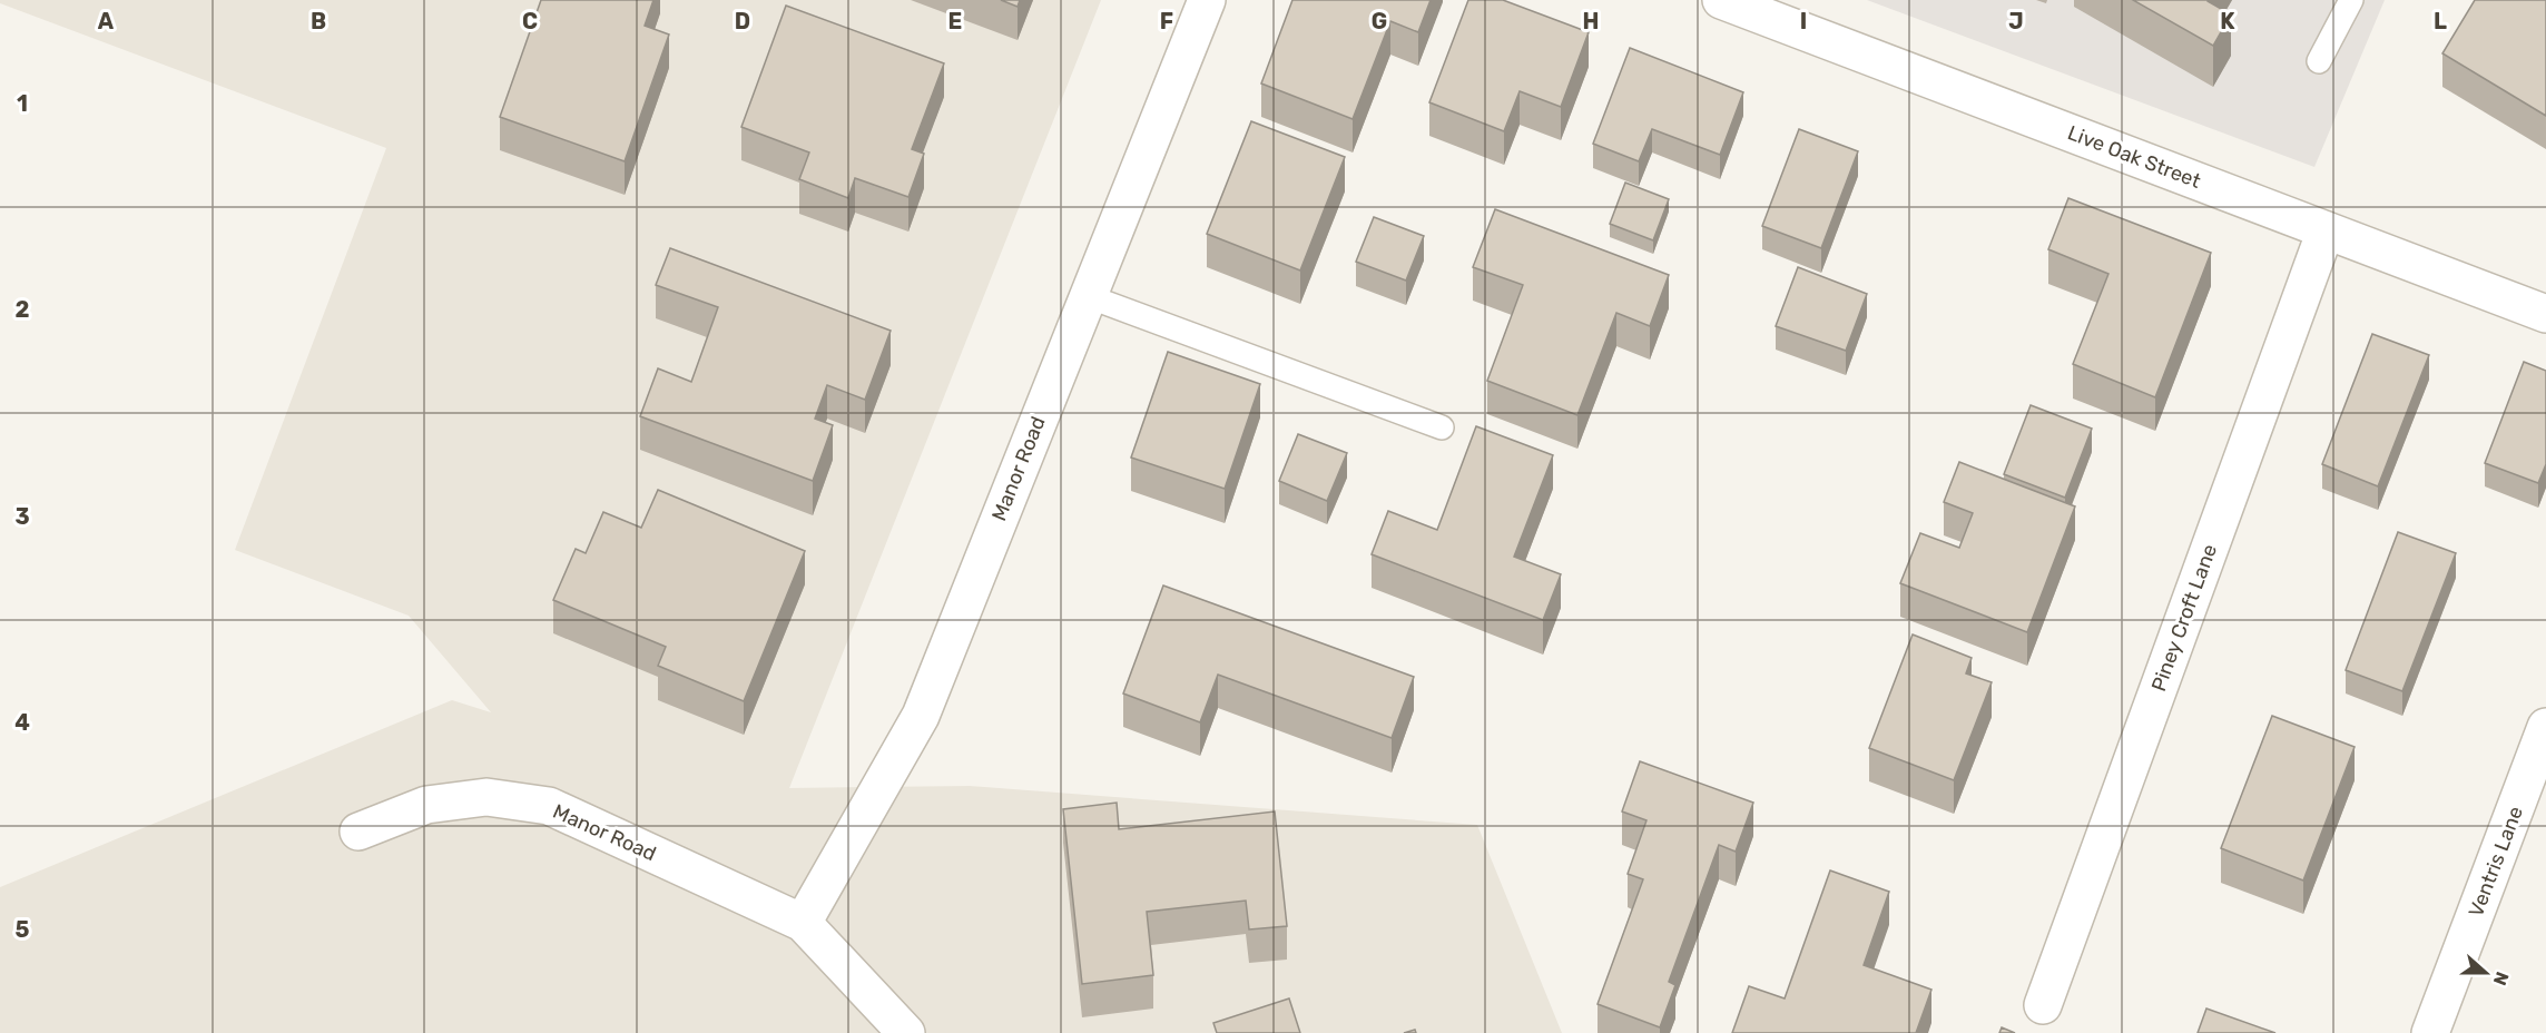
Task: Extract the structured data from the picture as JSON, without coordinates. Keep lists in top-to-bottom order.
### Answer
{
  "streets": {
    "street": [
      "Live Oak Street",
      "Manor Road",
      "Piney Croft Lane",
      "Ventris Lane"
    ]
  },
  "crossings": [
    ["Live Oak Street", "Piney Croft Lane"]
  ],
  "north": "right",
  "grid": {
    "columns": [
      "A",
      "B",
      "C",
      "D",
      "E",
      "F",
      "G",
      "H",
      "I",
      "J",
      "K",
      "L"
    ],
    "rows": [
      "1",
      "2",
      "3",
      "4",
      "5"
    ]
  }
}
